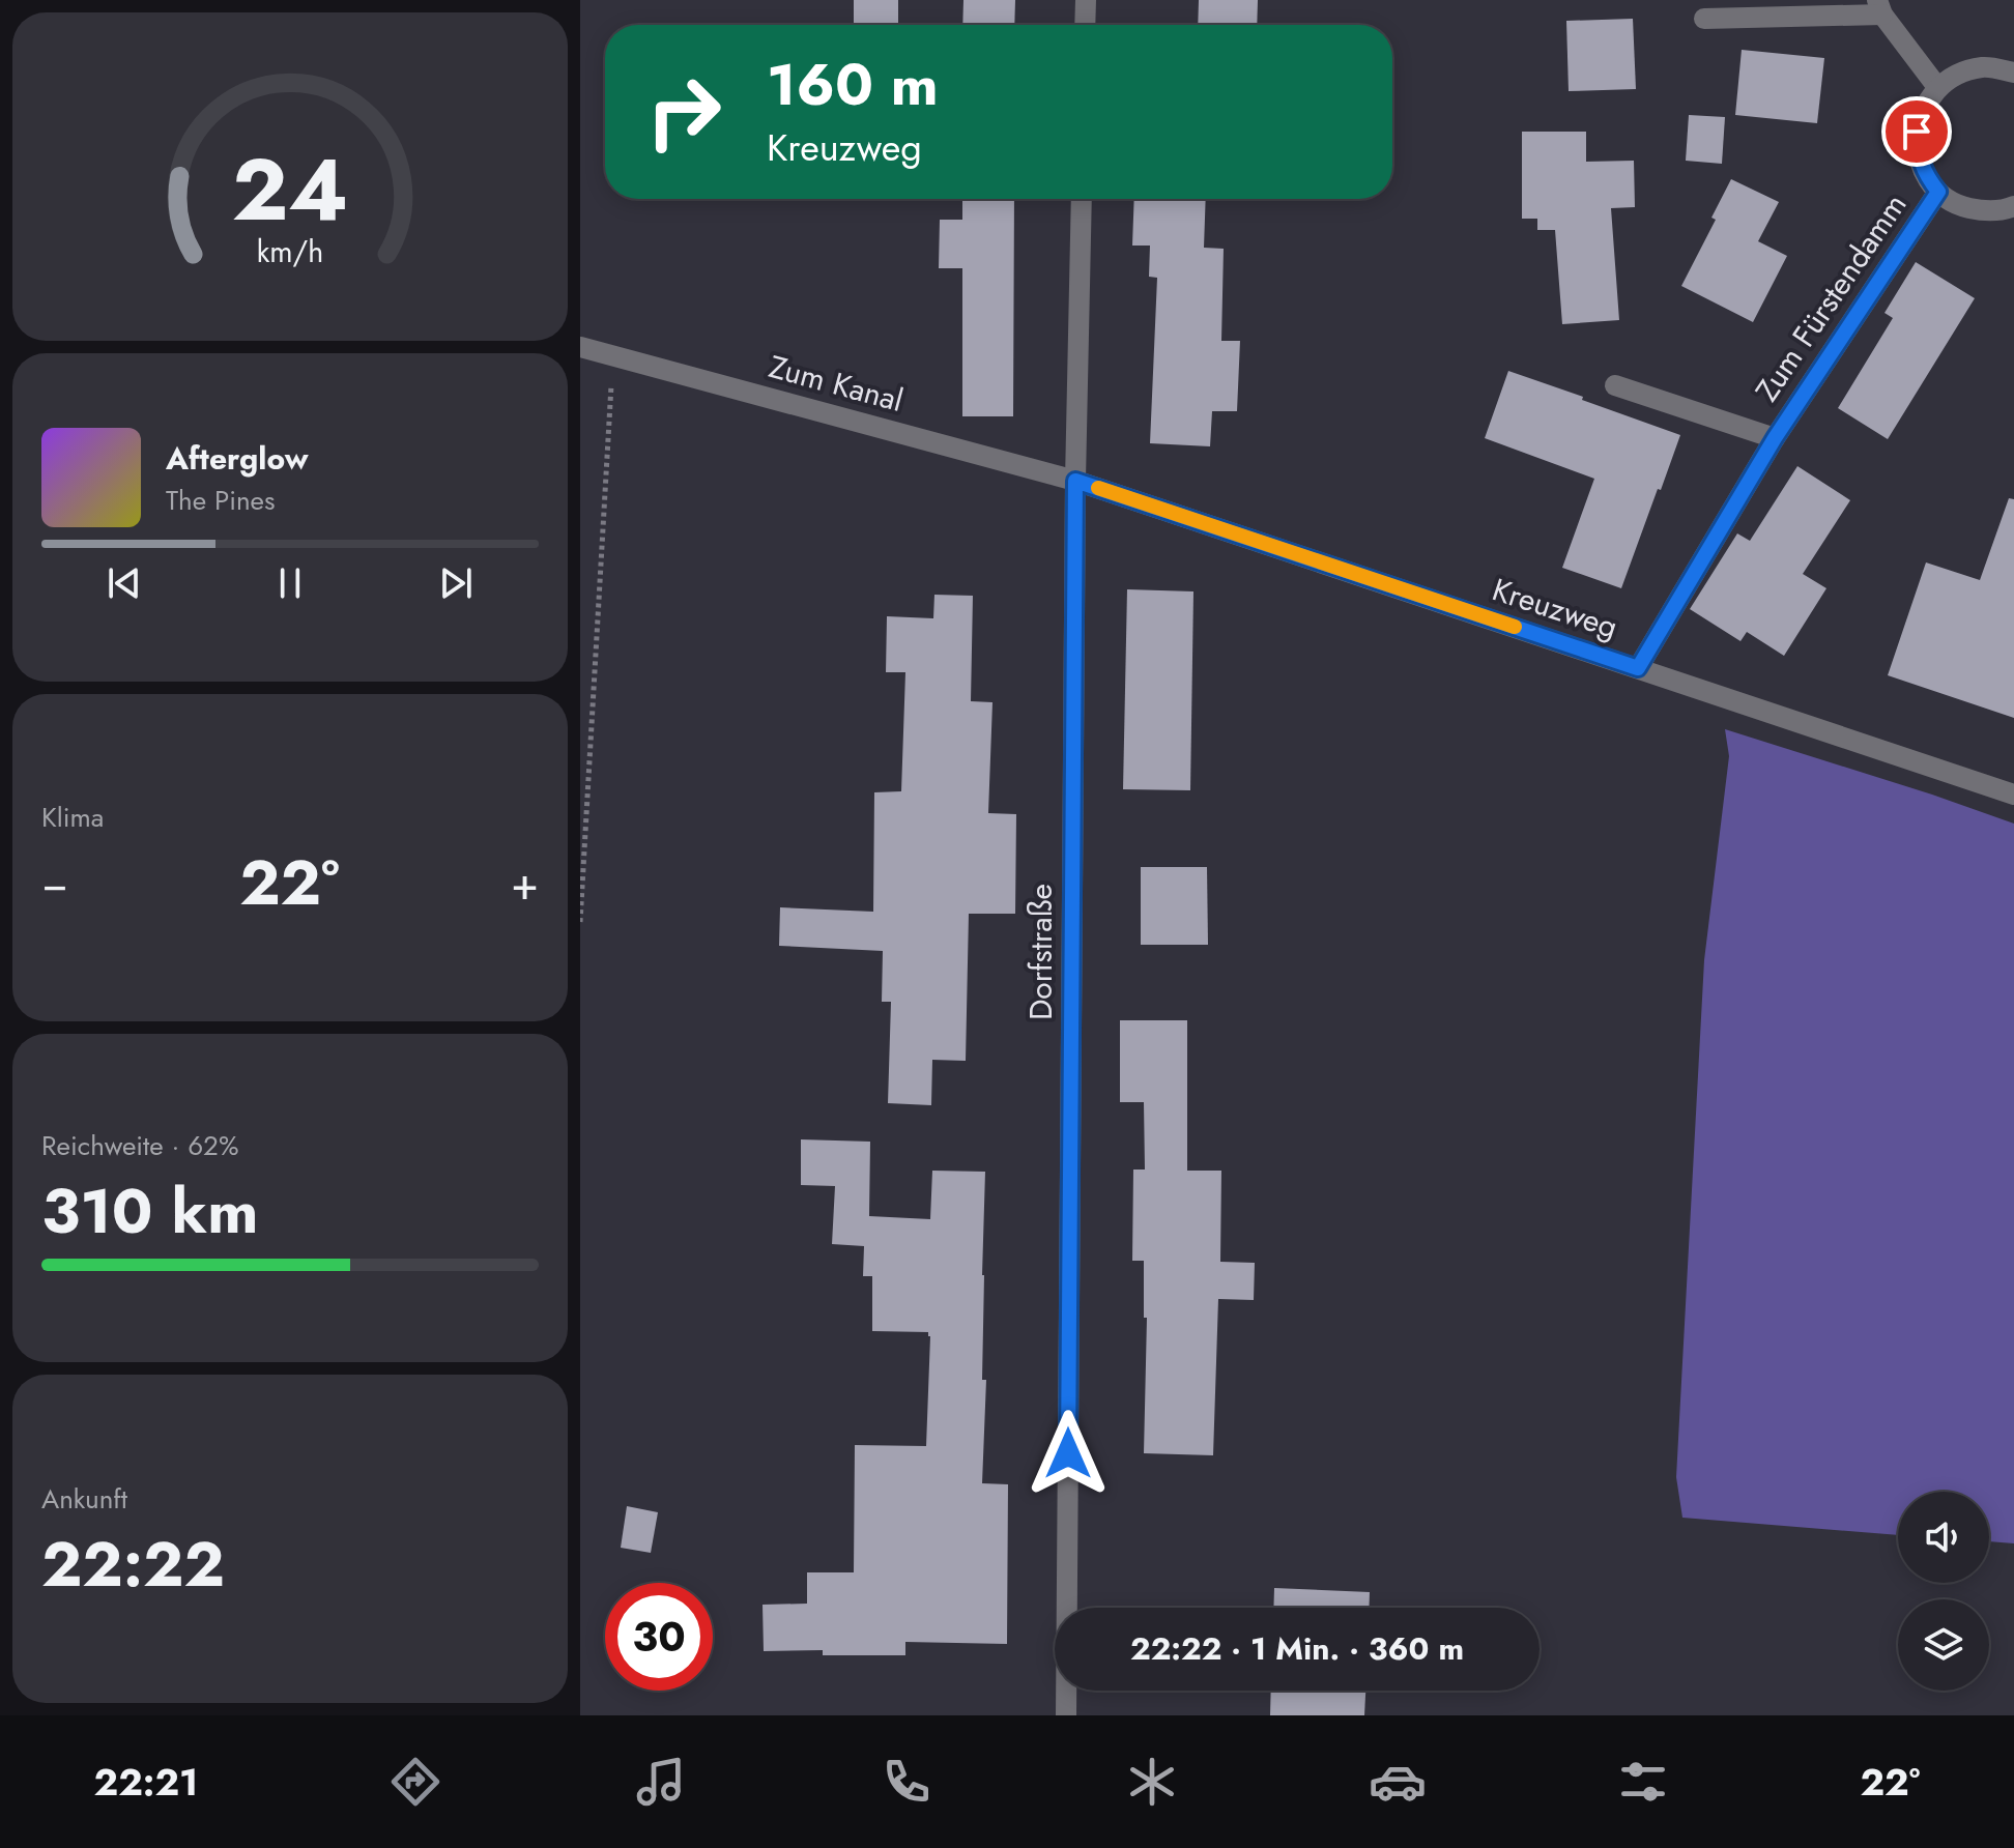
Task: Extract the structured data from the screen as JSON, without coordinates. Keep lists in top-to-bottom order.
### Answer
{
  "streets": {
    "street": [
      "Zum Fürstendamm",
      "Zum Kanal",
      "Kreuzweg",
      "Dorfstraße"
    ]
  },
  "crossings": [
    ["Zum Fürstendamm", "Kreuzweg"],
    ["Zum Kanal", "Kreuzweg"],
    ["Zum Kanal", "Dorfstraße"],
    ["Kreuzweg", "Dorfstraße"]
  ],
  "page": {
    "turn": ["160 m", "Kreuzweg"],
    "song": ["Afterglow", "The Pines"],
    "tile": [
      "Klima",
      ["Reichweite · 62%", "310 km"],
      ["Ankunft", "22:22"]
    ],
    "heat": ["−", "22°", "+"],
    "limit": "30",
    "trip": "22:22 · 1 Min. · 360 m",
    "tabs": ["22:21", "22°"],
    "gauge": ["24", "km/h"]
  }
}
